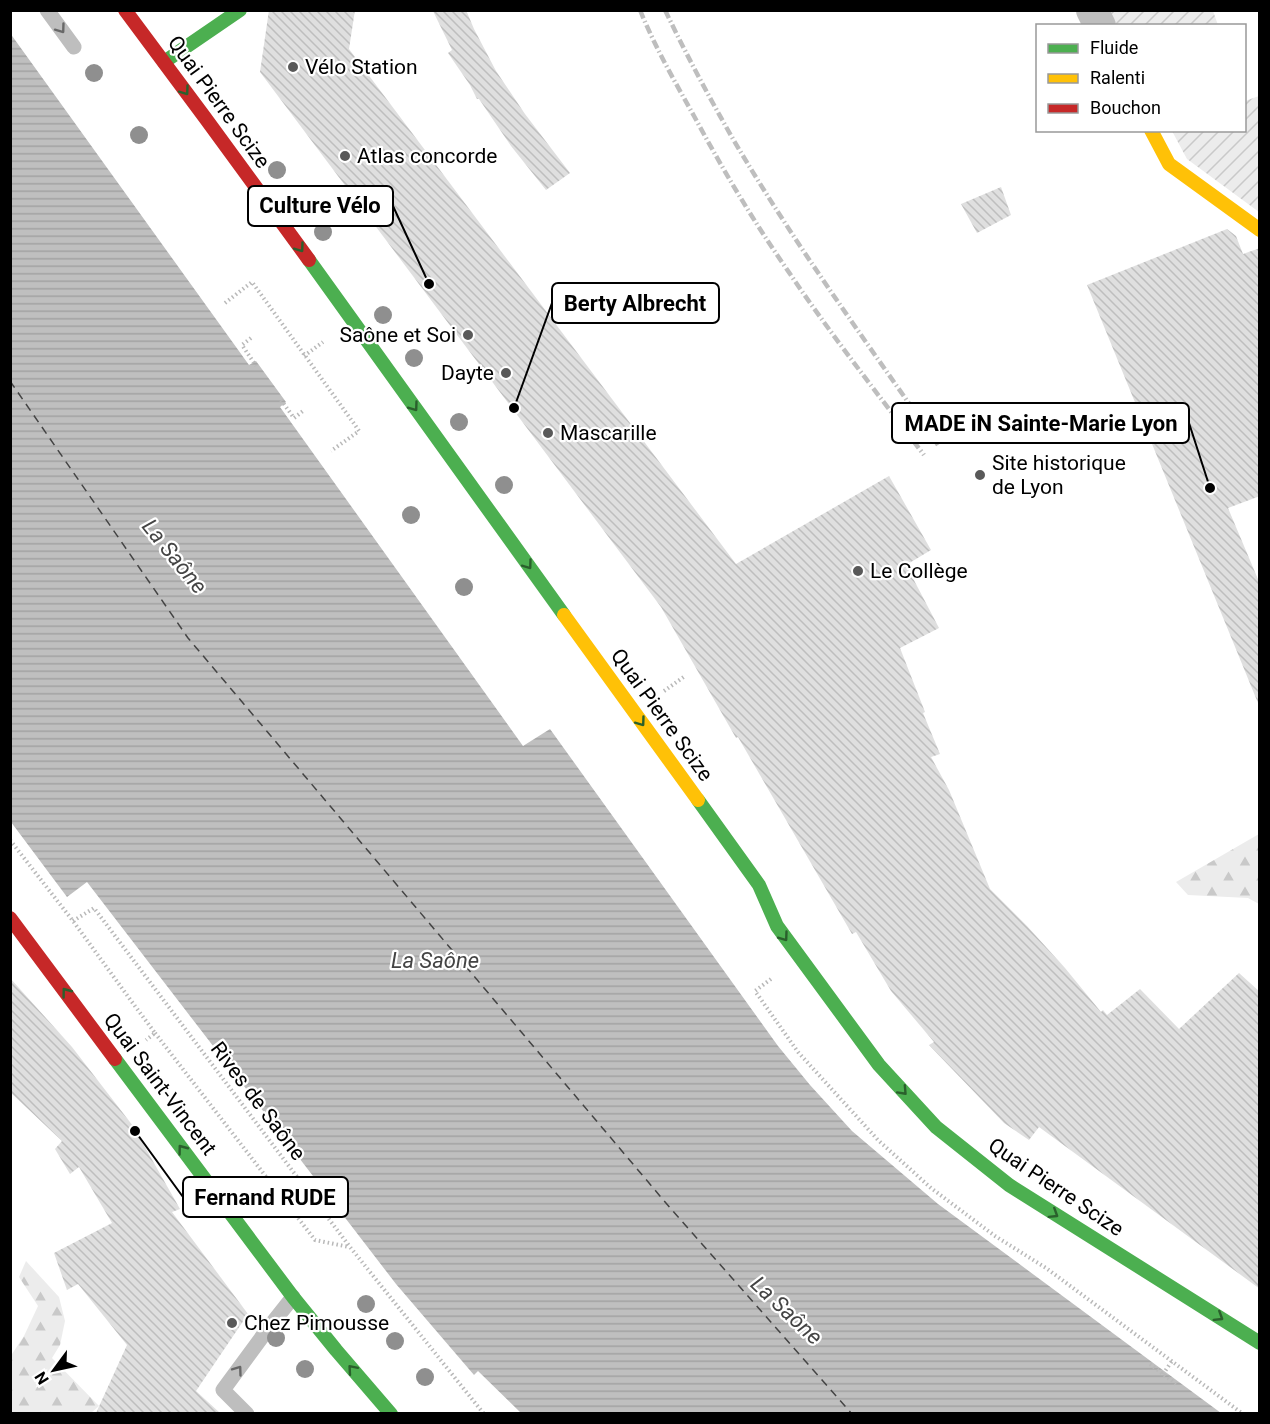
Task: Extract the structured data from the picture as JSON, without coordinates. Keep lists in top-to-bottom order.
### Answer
{
  "streets": {
    "main road": ["Quai Pierre Scize", "Quai Saint-Vincent"],
    "path": ["Rives de Saône"]
  },
  "one_way": ["Quai Pierre Scize", "Quai Saint-Vincent"],
  "water": ["La Saône"],
  "places": [
    "Vélo Station",
    "Atlas concorde",
    "Culture Vélo",
    "Saône et Soi",
    "Dayte",
    "Berty Albrecht",
    "Mascarille",
    "Site historique de Lyon",
    "MADE iN Sainte-Marie Lyon",
    "Le Collège",
    "Fernand RUDE",
    "Chez Pimousse"
  ],
  "legend": ["Fluide", "Ralenti", "Bouchon"],
  "north": "bottom left"
}
